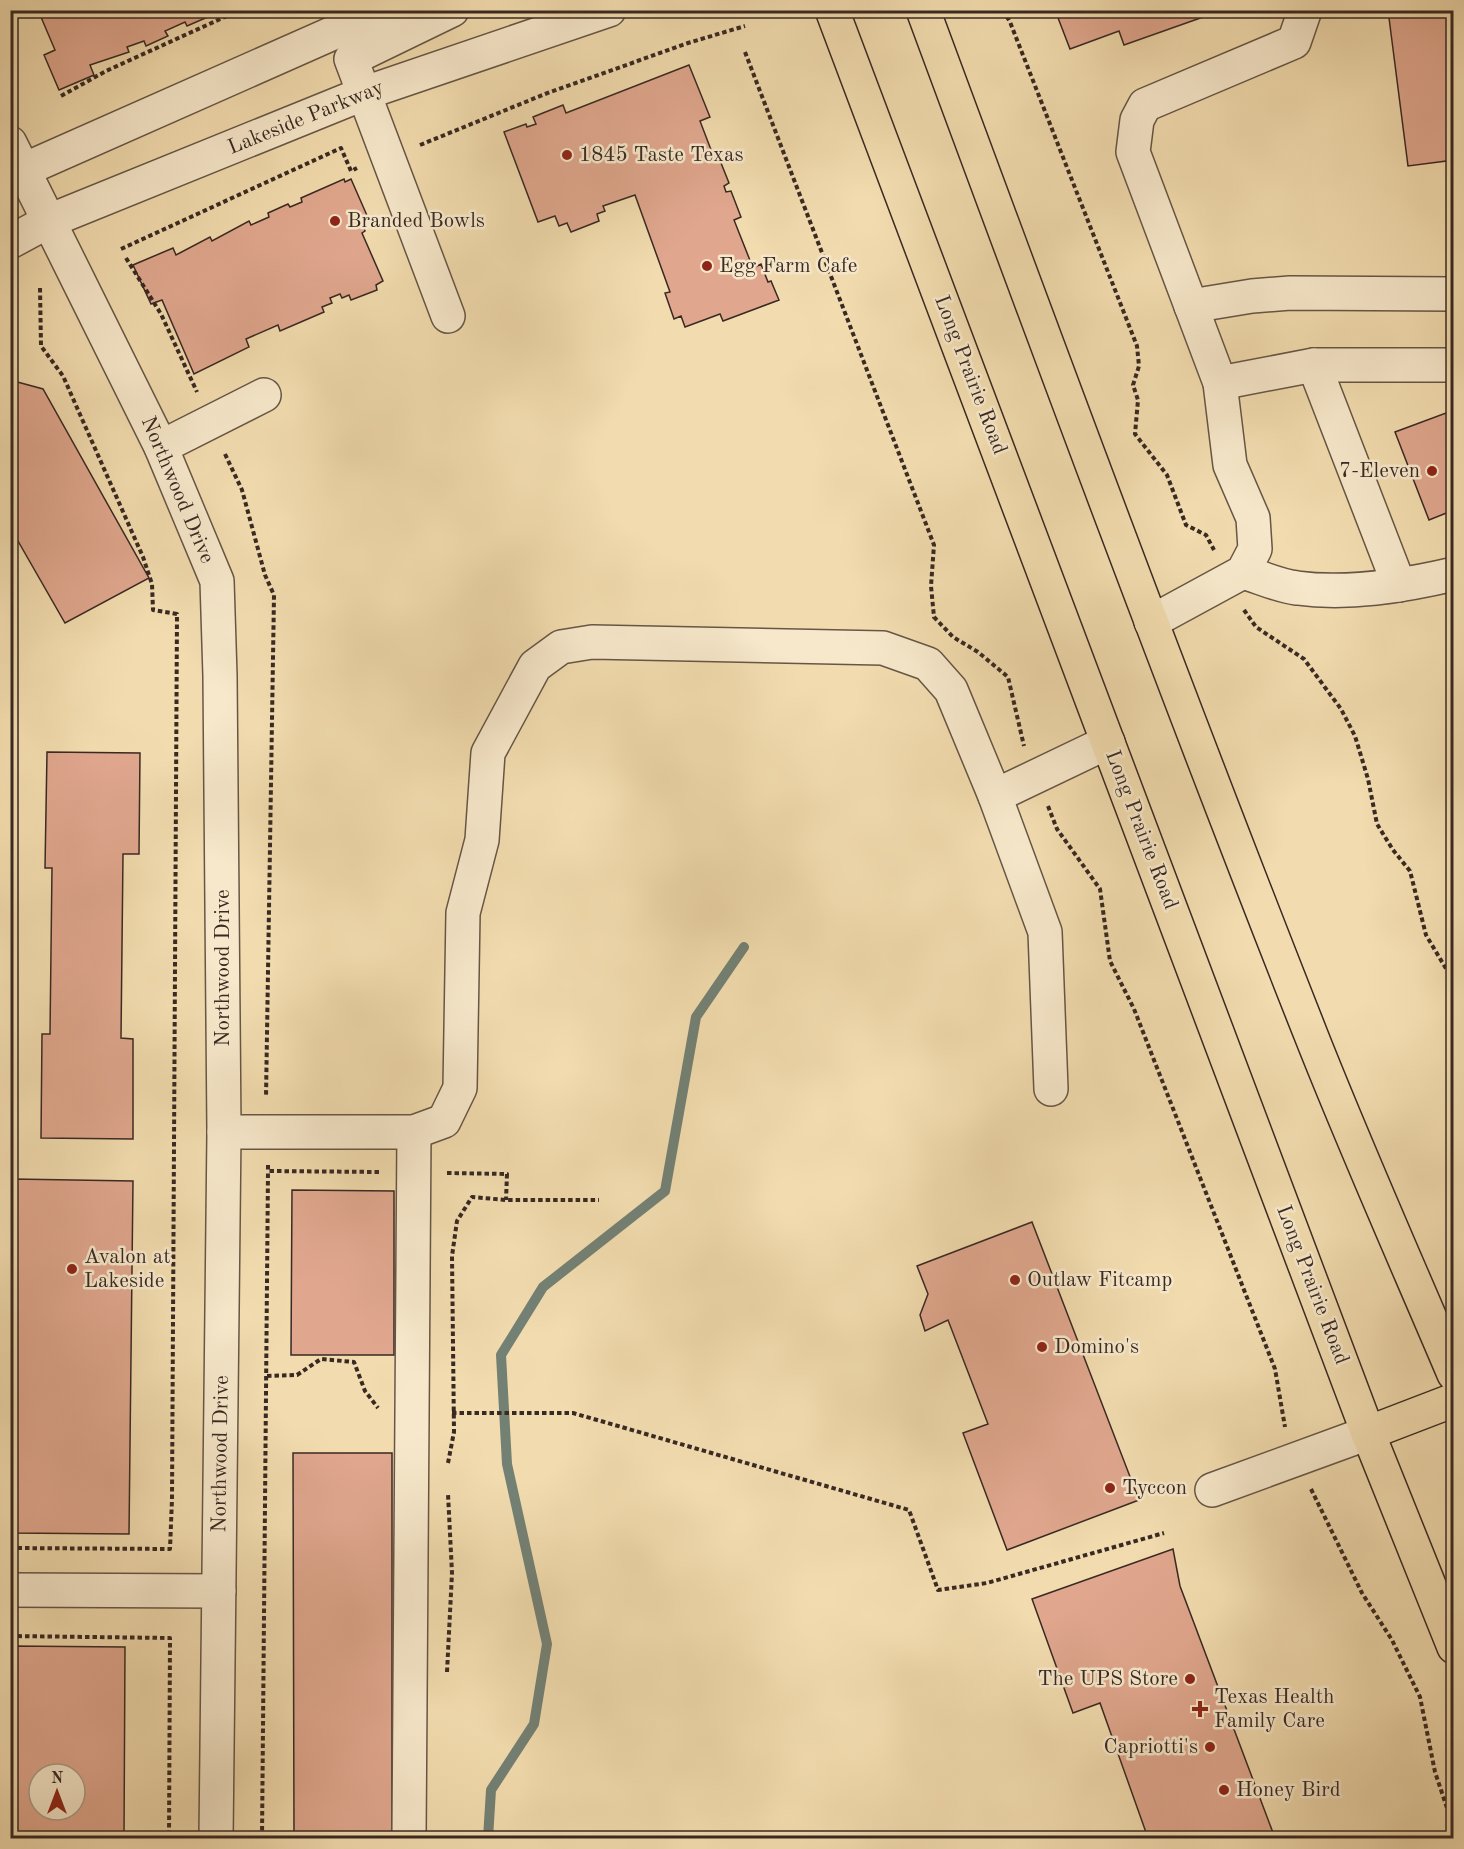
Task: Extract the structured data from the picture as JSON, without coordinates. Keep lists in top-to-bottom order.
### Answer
{
  "streets": {
    "main road": ["Long Prairie Road"],
    "street": ["Lakeside Parkway", "Northwood Drive"]
  },
  "crossings": [
    ["Lakeside Parkway", "Northwood Drive"]
  ],
  "places": {
    "other": [
      "1845 Taste Texas",
      "Branded Bowls",
      "Egg Farm Cafe",
      "7-Eleven",
      "Avalon at Lakeside",
      "Outlaw Fitcamp",
      "Domino's",
      "Tyccon",
      "The UPS Store",
      "Capriotti's",
      "Honey Bird"
    ],
    "health": ["Texas Health Family Care"]
  },
  "north": "top"
}
